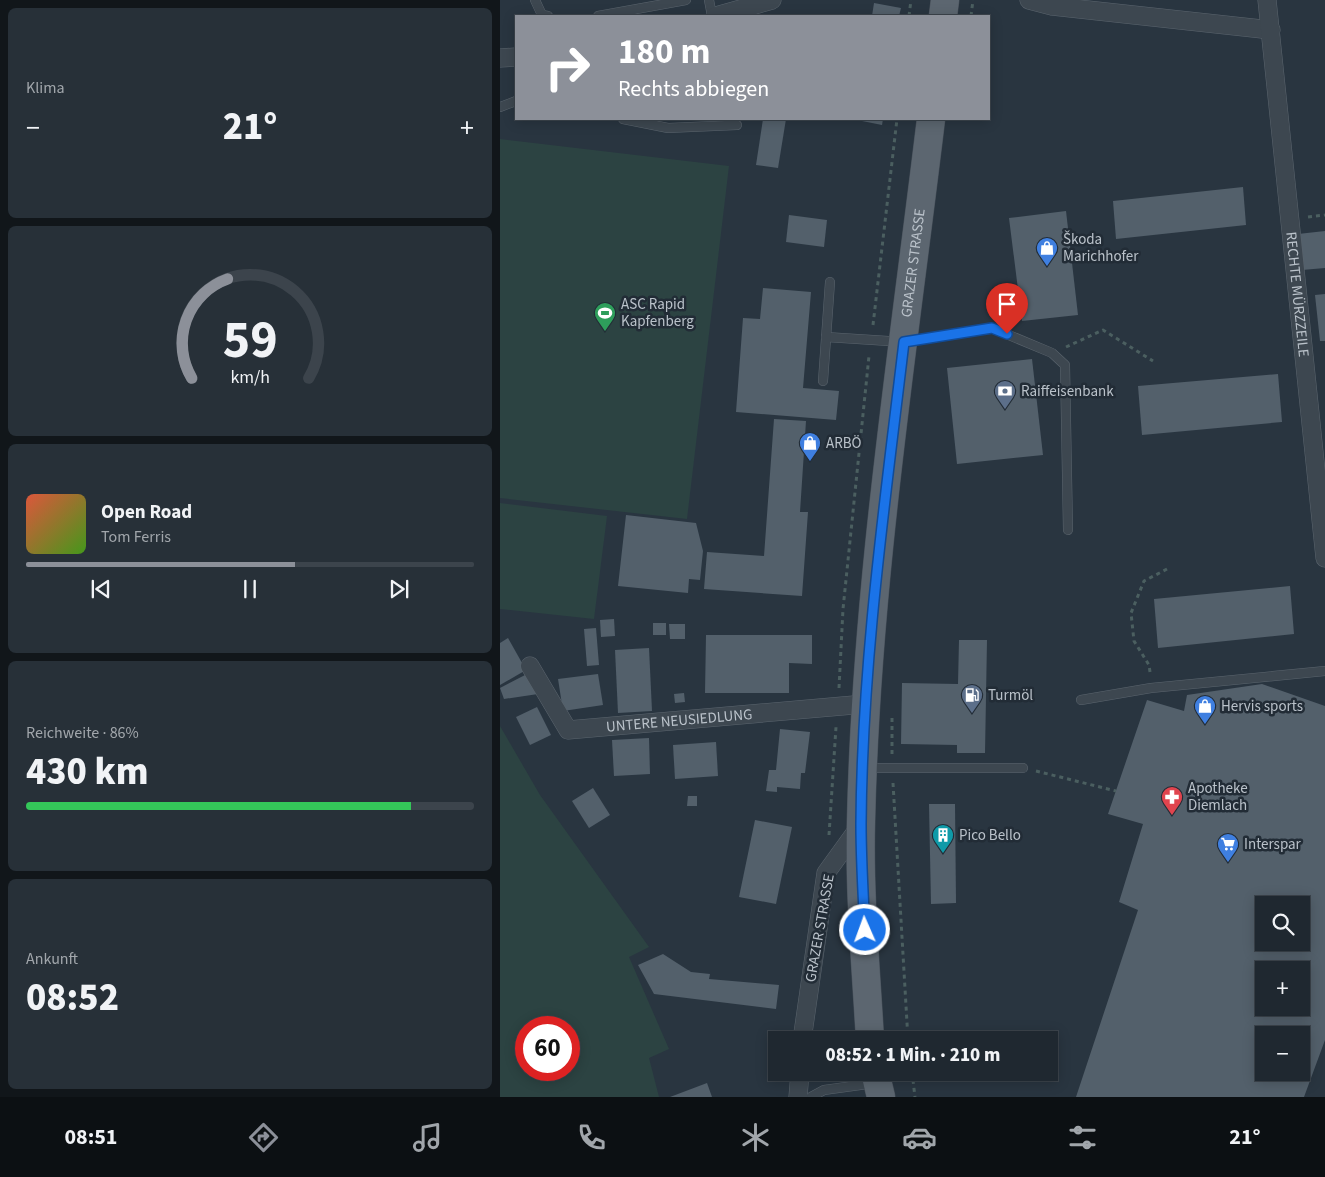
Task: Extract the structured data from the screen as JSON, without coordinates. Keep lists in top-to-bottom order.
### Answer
{
  "streets": {
    "main road": ["GRAZER STRASSE"],
    "street": ["RECHTE MÜRZZEILE", "UNTERE NEUSIEDLUNG"]
  },
  "crossings": [
    ["GRAZER STRASSE", "UNTERE NEUSIEDLUNG"]
  ],
  "places": {
    "shop": ["Škoda Marichhofer", "ARBÖ", "Hervis sports"],
    "sports": ["ASC Rapid Kapfenberg"],
    "bank": ["Raiffeisenbank"],
    "fuel station": ["Turmöl"],
    "pharmacy": ["Apotheke Diemlach"],
    "building": ["Pico Bello"],
    "supermarket": ["Interspar"]
  },
  "page": {
    "tile": [
      "Klima",
      ["Reichweite · 86%", "430 km"],
      ["Ankunft", "08:52"]
    ],
    "turn": ["180 m", "Rechts abbiegen"],
    "heat": ["−", "21°", "+"],
    "song": ["Open Road", "Tom Ferris"],
    "map_buttons": ["+", "−"],
    "limit": "60",
    "trip": "08:52 · 1 Min. · 210 m",
    "tabs": ["08:51", "21°"],
    "gauge": ["59", "km/h"]
  }
}
